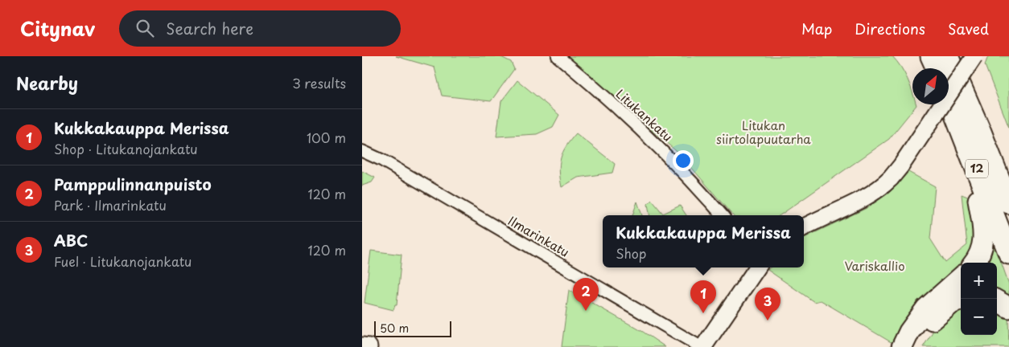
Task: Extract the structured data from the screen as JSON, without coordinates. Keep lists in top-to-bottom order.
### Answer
{
  "streets": {
    "highway": ["12"],
    "street": ["Litukankatu", "Ilmarinkatu"]
  },
  "parks": ["Litukan siirtolapuutarha", "Variskallio"],
  "scale_bar": "50 m",
  "north": "top right",
  "page": {
    "header": "Citynav",
    "search": "Search here",
    "nav": ["Map", "Directions", "Saved"],
    "heading": ["Nearby", "3 results"],
    "list": [
      {
        "mark": "1",
        "name": "Kukkakauppa Merissa",
        "note": "Shop · Litukanojankatu",
        "value": "100 m"
      },
      {
        "mark": "2",
        "name": "Pamppulinnanpuisto",
        "note": "Park · Ilmarinkatu",
        "value": "120 m"
      },
      {
        "mark": "3",
        "name": "ABC",
        "note": "Fuel · Litukanojankatu",
        "value": "120 m"
      }
    ],
    "popup": ["Kukkakauppa Merissa", "Shop"],
    "map_buttons": ["+", "−"],
    "pins": ["2", "1", "3"],
    "scale": "50 m"
  }
}
